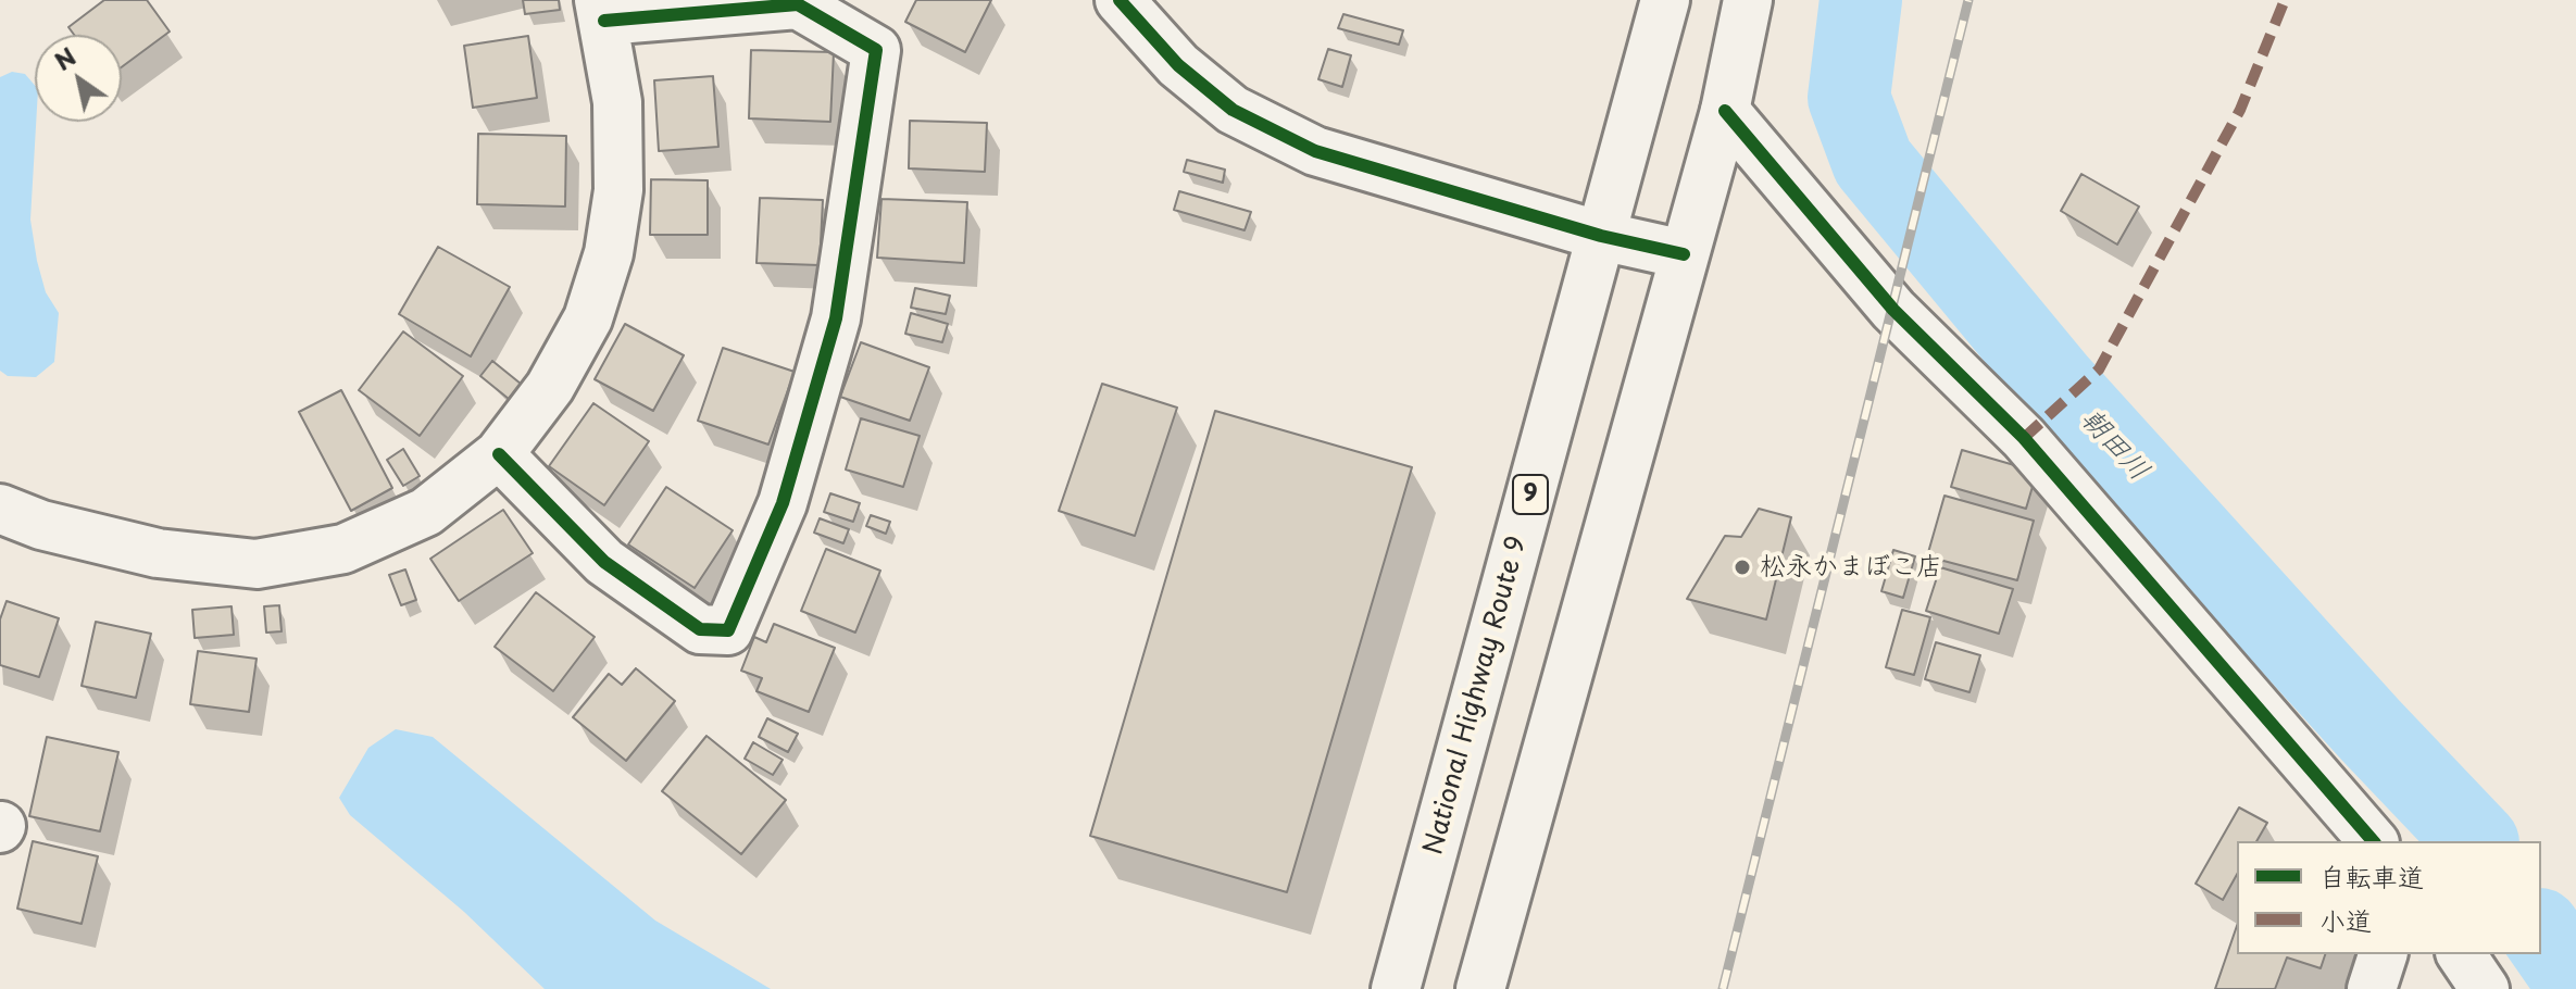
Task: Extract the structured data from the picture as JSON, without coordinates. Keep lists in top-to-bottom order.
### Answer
{
  "streets": {
    "main road": ["9", "National Highway Route 9"]
  },
  "water": ["朝田川"],
  "places": ["松永かまぼこ店"],
  "legend": ["自転車道", "小道"],
  "north": "top left"
}
